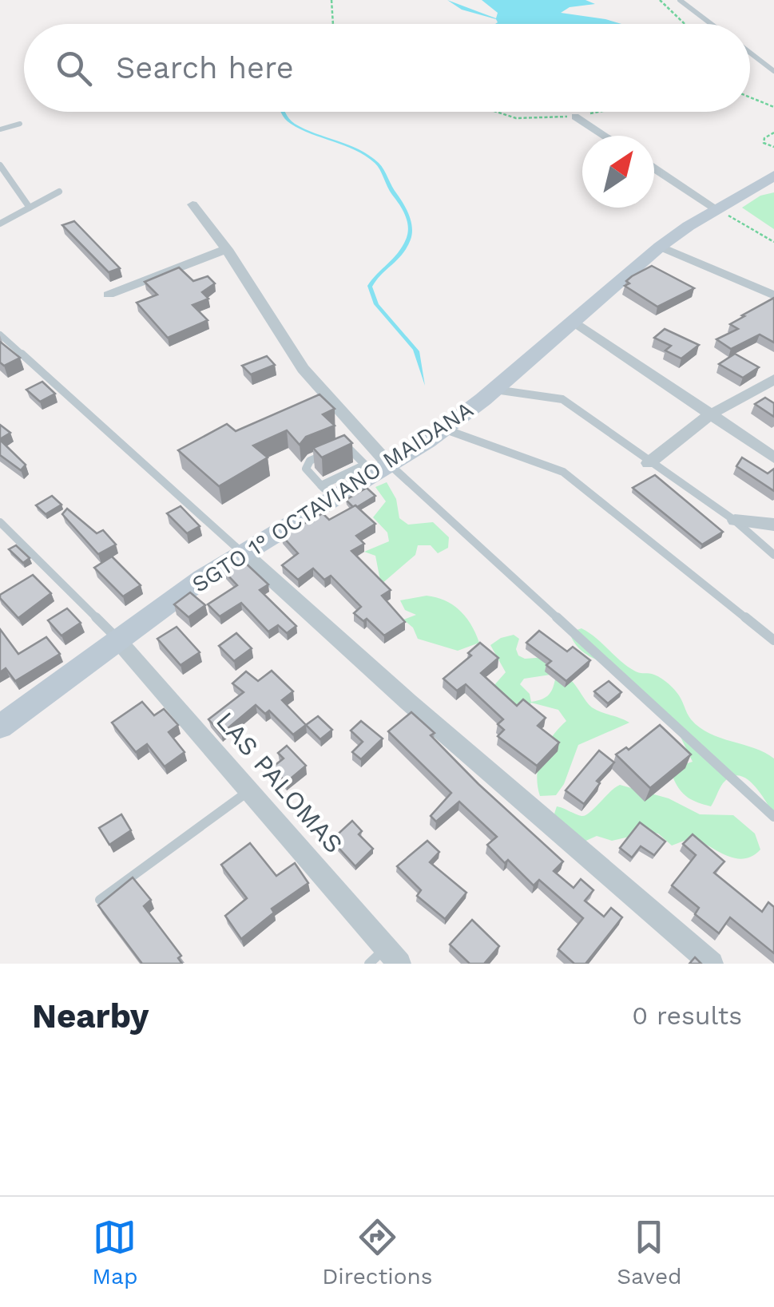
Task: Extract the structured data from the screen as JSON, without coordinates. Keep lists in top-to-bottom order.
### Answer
{
  "streets": {
    "main road": ["SGTO 1° OCTAVIANO MAIDANA"],
    "street": ["LAS PALOMAS"]
  },
  "crossings": [
    ["SGTO 1° OCTAVIANO MAIDANA", "LAS PALOMAS"]
  ],
  "north": "top right",
  "page": {
    "search": "Search here",
    "heading": ["Nearby", "0 results"],
    "nav": ["Map", "Directions", "Saved"]
  }
}
